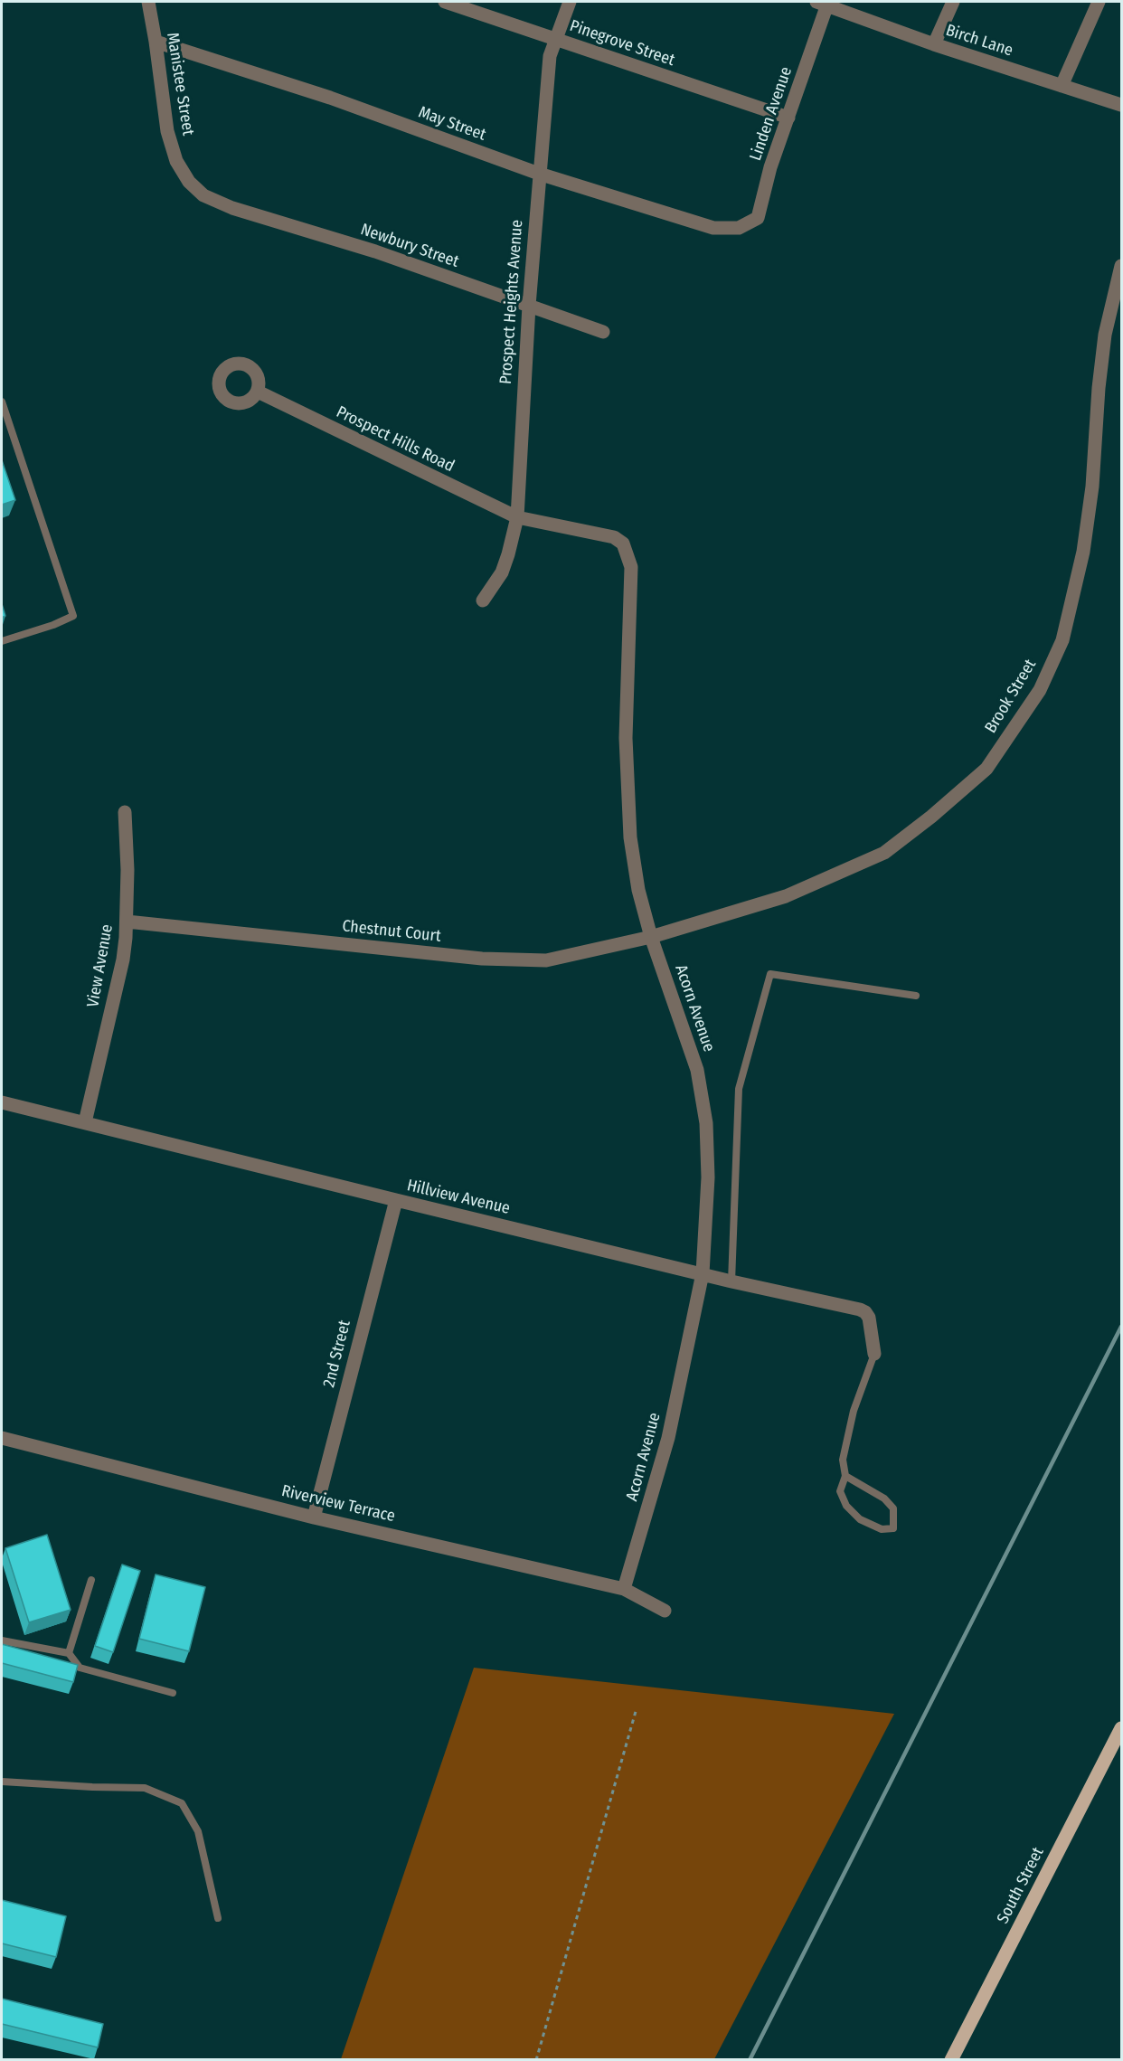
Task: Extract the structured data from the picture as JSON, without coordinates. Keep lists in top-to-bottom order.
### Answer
{
  "streets": {
    "main road": ["South Street"],
    "street": [
      "Birch Lane",
      "Pinegrove Street",
      "Manistee Street",
      "Linden Avenue",
      "May Street",
      "Newbury Street",
      "Prospect Heights Avenue",
      "Prospect Hills Road",
      "Brook Street",
      "Chestnut Court",
      "View Avenue",
      "Acorn Avenue",
      "Hillview Avenue",
      "2nd Street",
      "Riverview Terrace"
    ]
  },
  "crossings": [
    ["Birch Lane", "Linden Avenue"],
    ["Pinegrove Street", "Linden Avenue"],
    ["Pinegrove Street", "Prospect Heights Avenue"],
    ["Manistee Street", "May Street"],
    ["Manistee Street", "Newbury Street"],
    ["Linden Avenue", "May Street"],
    ["May Street", "Prospect Heights Avenue"],
    ["Newbury Street", "Prospect Heights Avenue"],
    ["Prospect Heights Avenue", "Prospect Hills Road"],
    ["Prospect Heights Avenue", "Acorn Avenue"],
    ["Prospect Hills Road", "Acorn Avenue"],
    ["Brook Street", "Chestnut Court"],
    ["Brook Street", "Acorn Avenue"],
    ["Chestnut Court", "View Avenue"],
    ["Chestnut Court", "Acorn Avenue"],
    ["View Avenue", "Hillview Avenue"],
    ["Acorn Avenue", "Hillview Avenue"],
    ["Acorn Avenue", "Riverview Terrace"],
    ["Hillview Avenue", "2nd Street"],
    ["2nd Street", "Riverview Terrace"]
  ]
}
